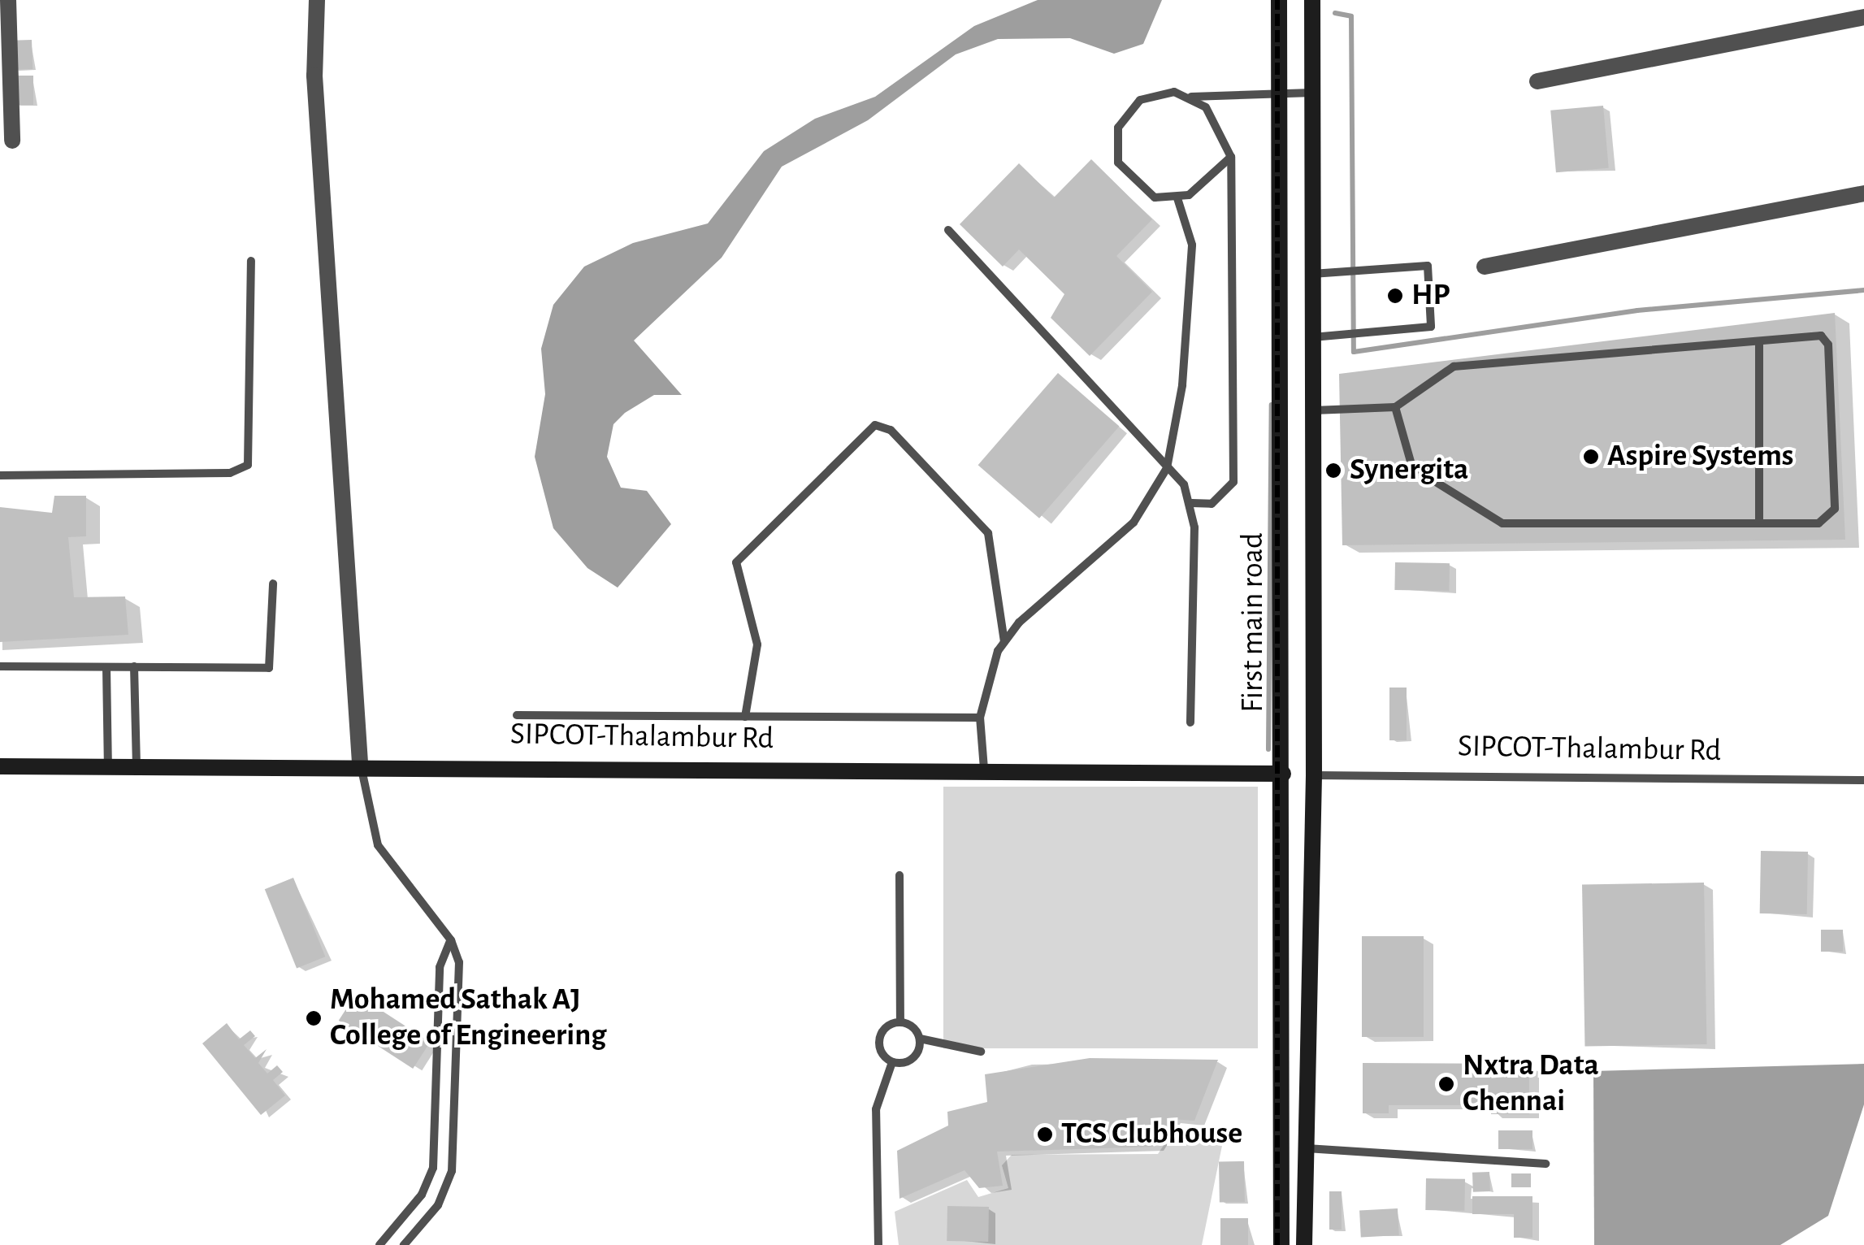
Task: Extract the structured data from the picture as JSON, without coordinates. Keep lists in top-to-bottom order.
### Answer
{
  "streets": {
    "street": ["First main road", "SIPCOT-Thalambur Rd"]
  },
  "crossings": [
    ["First main road", "SIPCOT-Thalambur Rd"]
  ],
  "places": [
    "HP",
    "Aspire Systems",
    "Synergita",
    "Mohamed Sathak AJ College of Engineering",
    "Nxtra Data Chennai",
    "TCS Clubhouse"
  ]
}
